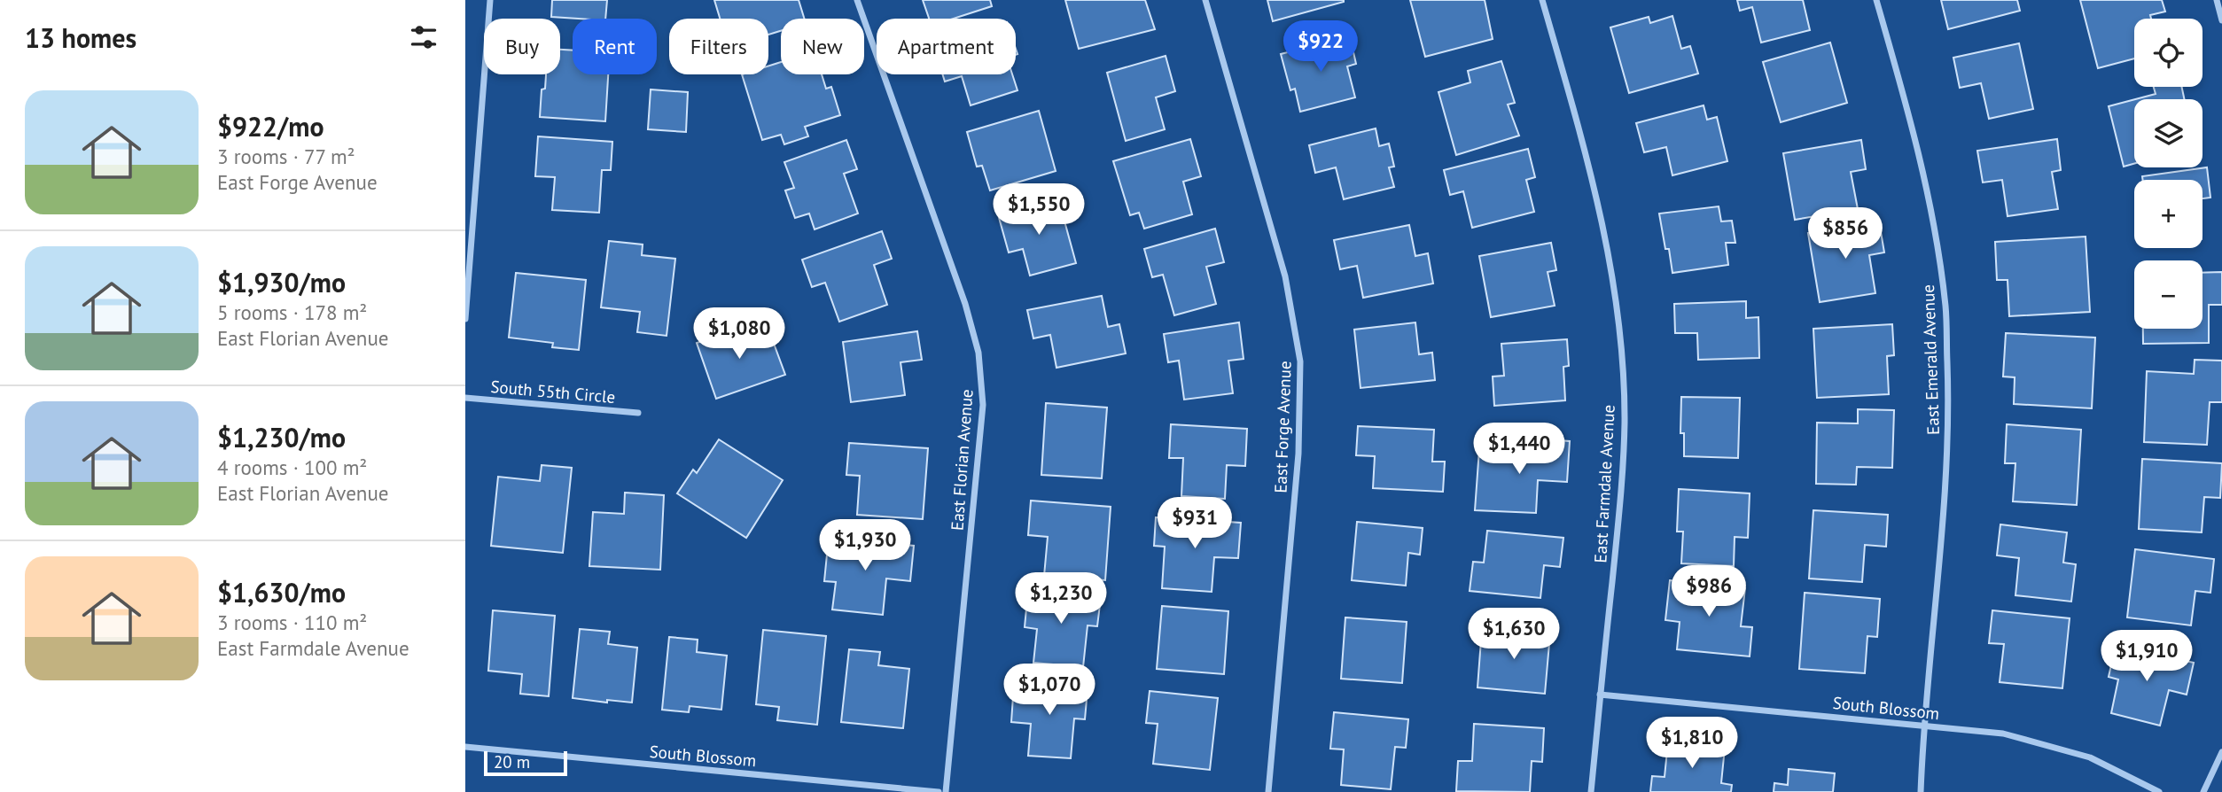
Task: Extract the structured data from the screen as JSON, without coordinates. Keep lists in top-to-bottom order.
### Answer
{
  "streets": {
    "street": [
      "East Emerald Avenue",
      "South 55th Circle",
      "East Forge Avenue",
      "East Florian Avenue",
      "East Farmdale Avenue",
      "South Blossom"
    ]
  },
  "crossings": [
    ["East Emerald Avenue", "South Blossom"],
    ["East Farmdale Avenue", "South Blossom"]
  ],
  "scale_bar": "20 m",
  "page": {
    "heading": "13 homes",
    "map_buttons": ["+", "−"],
    "chip": [
      "Buy",
      "Rent",
      "Filters",
      "New",
      "Apartment"
    ],
    "price": [
      "$922",
      "$1,550",
      "$856",
      "$1,080",
      "$1,440",
      "$931",
      "$1,930",
      "$986",
      "$1,230",
      "$1,630",
      "$1,910",
      "$1,070",
      "$1,810"
    ],
    "list": [
      {
        "name": "$922/mo",
        "note": "3 rooms · 77 m² · East Forge Avenue"
      },
      {
        "name": "$1,930/mo",
        "note": "5 rooms · 178 m² · East Florian Avenue"
      },
      {
        "name": "$1,230/mo",
        "note": "4 rooms · 100 m² · East Florian Avenue"
      },
      {
        "name": "$1,630/mo",
        "note": "3 rooms · 110 m² · East Farmdale Avenue"
      }
    ],
    "scale": "20 m"
  }
}
